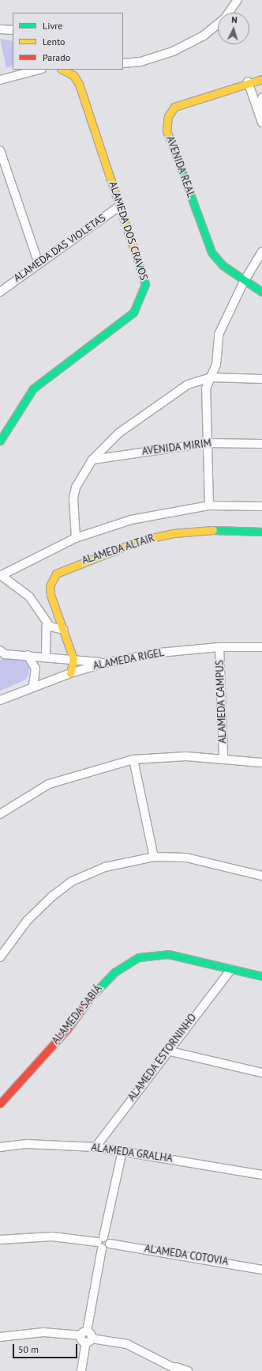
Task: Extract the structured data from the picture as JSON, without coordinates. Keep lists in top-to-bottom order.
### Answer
{
  "streets": {
    "street": [
      "AVENIDA REAL",
      "ALAMEDA DOS CRAVOS",
      "ALAMEDA DAS VIOLETAS",
      "AVENIDA MIRIM",
      "ALAMEDA ALTAIR",
      "ALAMEDA RIGEL",
      "ALAMEDA CAMPUS",
      "ALAMEDA SABIÁ",
      "ALAMEDA ESTORNINHO",
      "ALAMEDA GRALHA",
      "ALAMEDA COTOVIA"
    ]
  },
  "crossings": [
    ["ALAMEDA DOS CRAVOS", "ALAMEDA DAS VIOLETAS"],
    ["ALAMEDA RIGEL", "ALAMEDA CAMPUS"],
    ["ALAMEDA SABIÁ", "ALAMEDA ESTORNINHO"],
    ["ALAMEDA ESTORNINHO", "ALAMEDA GRALHA"]
  ],
  "legend": ["Livre", "Lento", "Parado"],
  "scale_bar": "50 m",
  "north": "top"
}
